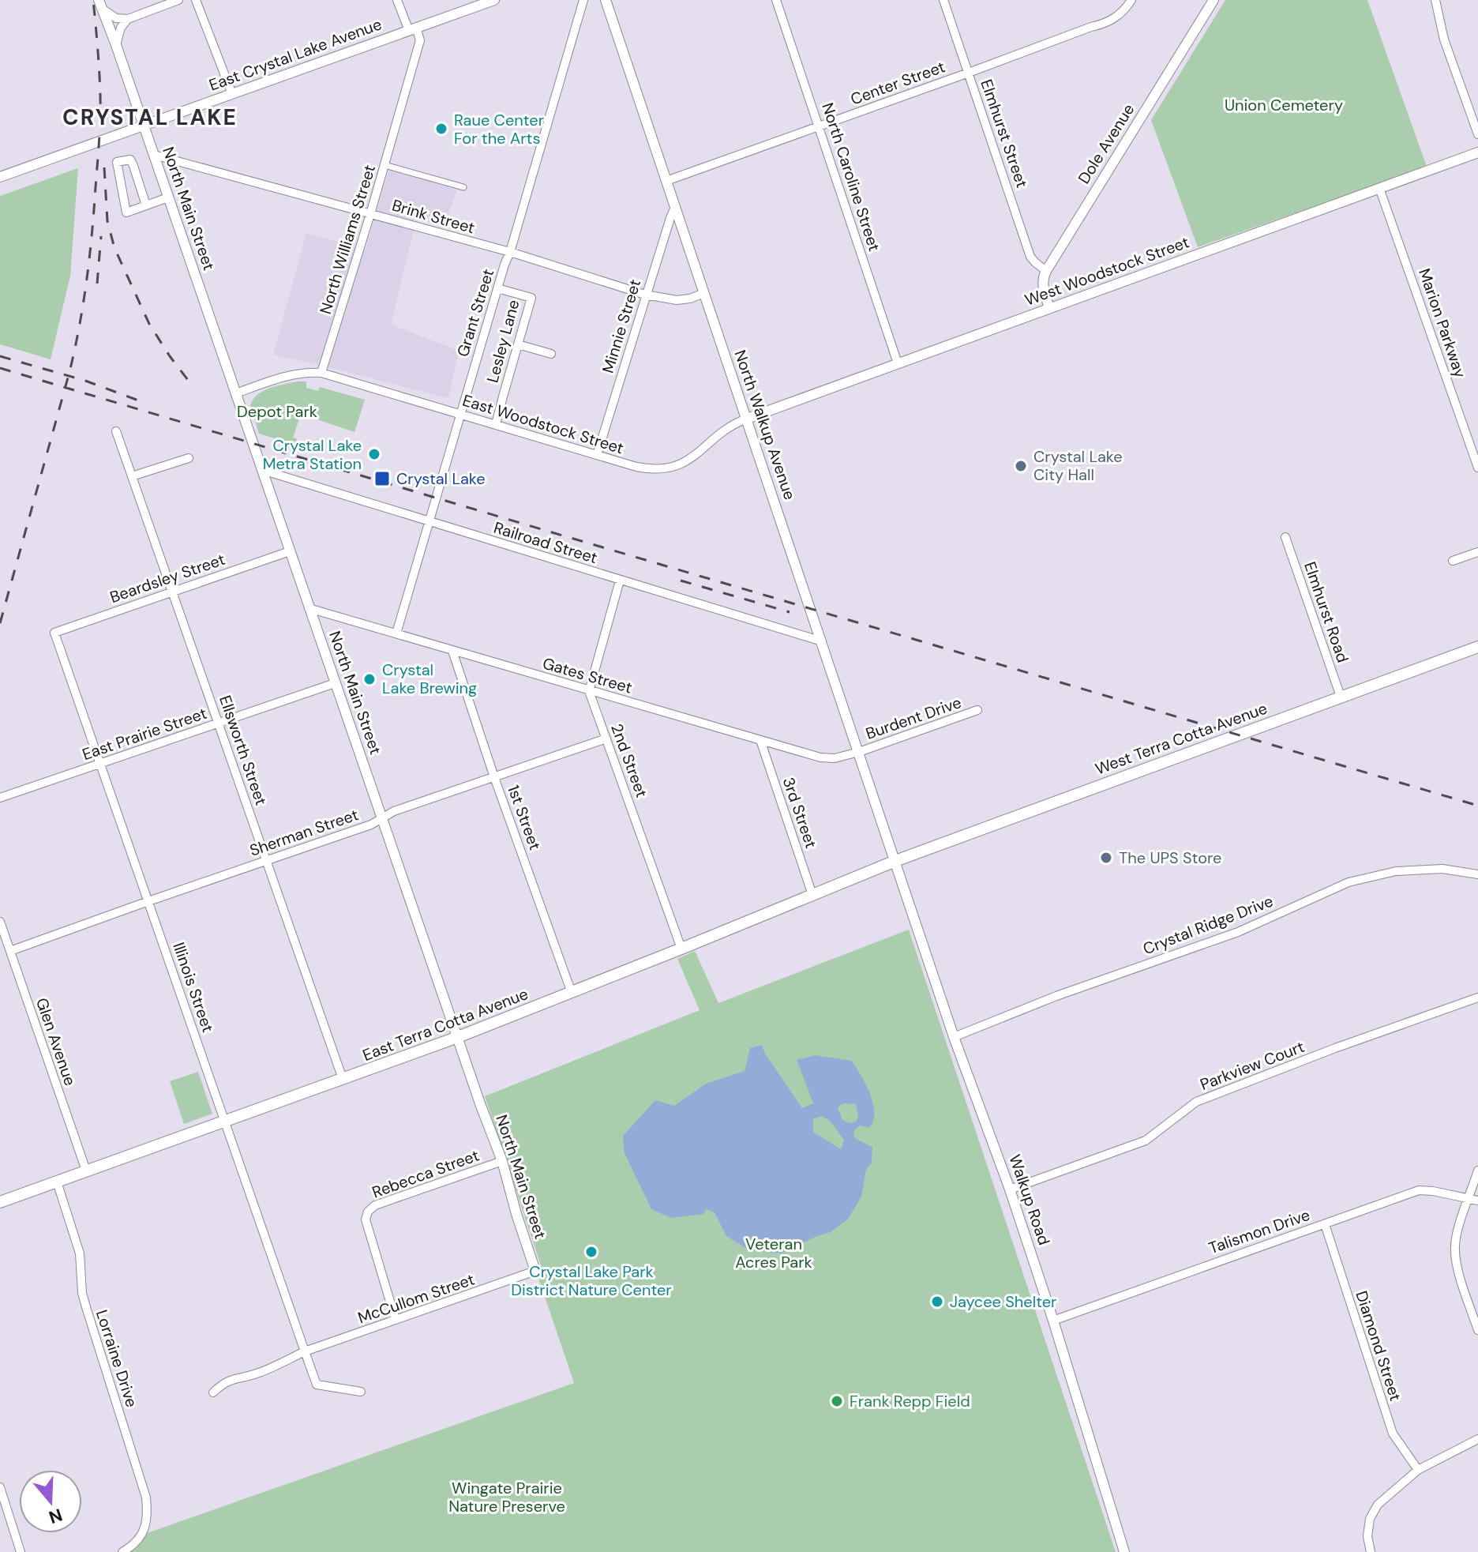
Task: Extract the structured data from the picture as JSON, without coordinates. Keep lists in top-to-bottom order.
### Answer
{
  "streets": {
    "main road": ["West Terra Cotta Avenue", "East Terra Cotta Avenue"],
    "street": [
      "East Crystal Lake Avenue",
      "Center Street",
      "Elmhurst Street",
      "Dole Avenue",
      "North Caroline Street",
      "North Main Street",
      "Brink Street",
      "North Williams Street",
      "West Woodstock Street",
      "Grant Street",
      "Marion Parkway",
      "Minnie Street",
      "Lesley Lane",
      "East Woodstock Street",
      "North Walkup Avenue",
      "Railroad Street",
      "Beardsley Street",
      "Elmhurst Road",
      "Gates Street",
      "Burdent Drive",
      "East Prairie Street",
      "Ellsworth Street",
      "2nd Street",
      "3rd Street",
      "1st Street",
      "Sherman Street",
      "Crystal Ridge Drive",
      "Illinois Street",
      "Glen Avenue",
      "Parkview Court",
      "Rebecca Street",
      "Walkup Road",
      "Talismon Drive",
      "McCullom Street",
      "Diamond Street",
      "Lorraine Drive"
    ]
  },
  "crossings": [
    ["East Crystal Lake Avenue", "North Main Street"],
    ["East Crystal Lake Avenue", "North Williams Street"],
    ["Center Street", "Elmhurst Street"],
    ["Center Street", "North Caroline Street"],
    ["Center Street", "North Walkup Avenue"],
    ["Elmhurst Street", "Dole Avenue"],
    ["North Caroline Street", "West Woodstock Street"],
    ["North Main Street", "Brink Street"],
    ["North Main Street", "Railroad Street"],
    ["North Main Street", "Beardsley Street"],
    ["North Main Street", "Gates Street"],
    ["North Main Street", "East Prairie Street"],
    ["North Main Street", "Sherman Street"],
    ["North Main Street", "East Terra Cotta Avenue"],
    ["North Main Street", "Rebecca Street"],
    ["North Main Street", "McCullom Street"],
    ["Brink Street", "North Williams Street"],
    ["Brink Street", "Grant Street"],
    ["Brink Street", "Minnie Street"],
    ["Brink Street", "North Walkup Avenue"],
    ["North Williams Street", "East Woodstock Street"],
    ["West Woodstock Street", "Marion Parkway"],
    ["West Woodstock Street", "East Woodstock Street"],
    ["West Woodstock Street", "North Walkup Avenue"],
    ["Grant Street", "Lesley Lane"],
    ["Grant Street", "East Woodstock Street"],
    ["Grant Street", "Railroad Street"],
    ["Grant Street", "Gates Street"],
    ["Minnie Street", "East Woodstock Street"],
    ["Minnie Street", "North Walkup Avenue"],
    ["Lesley Lane", "East Woodstock Street"],
    ["East Woodstock Street", "North Walkup Avenue"],
    ["North Walkup Avenue", "Railroad Street"],
    ["North Walkup Avenue", "Gates Street"],
    ["North Walkup Avenue", "Burdent Drive"],
    ["North Walkup Avenue", "West Terra Cotta Avenue"],
    ["North Walkup Avenue", "East Terra Cotta Avenue"],
    ["North Walkup Avenue", "Walkup Road"],
    ["Beardsley Street", "Ellsworth Street"],
    ["Beardsley Street", "Illinois Street"],
    ["Elmhurst Road", "West Terra Cotta Avenue"],
    ["Gates Street", "Burdent Drive"],
    ["Gates Street", "2nd Street"],
    ["Gates Street", "3rd Street"],
    ["Gates Street", "1st Street"],
    ["East Prairie Street", "Ellsworth Street"],
    ["East Prairie Street", "Illinois Street"],
    ["West Terra Cotta Avenue", "East Terra Cotta Avenue"],
    ["West Terra Cotta Avenue", "Walkup Road"],
    ["Ellsworth Street", "Sherman Street"],
    ["Ellsworth Street", "East Terra Cotta Avenue"],
    ["2nd Street", "Sherman Street"],
    ["2nd Street", "East Terra Cotta Avenue"],
    ["3rd Street", "East Terra Cotta Avenue"],
    ["1st Street", "Sherman Street"],
    ["1st Street", "East Terra Cotta Avenue"],
    ["Sherman Street", "Illinois Street"],
    ["Sherman Street", "Glen Avenue"],
    ["Crystal Ridge Drive", "Walkup Road"],
    ["Illinois Street", "East Terra Cotta Avenue"],
    ["Illinois Street", "McCullom Street"],
    ["East Terra Cotta Avenue", "Glen Avenue"],
    ["East Terra Cotta Avenue", "Walkup Road"],
    ["East Terra Cotta Avenue", "Lorraine Drive"],
    ["Parkview Court", "Walkup Road"],
    ["Rebecca Street", "McCullom Street"],
    ["Walkup Road", "Talismon Drive"],
    ["Talismon Drive", "Diamond Street"]
  ],
  "districts": ["CRYSTAL LAKE"],
  "parks": [
    "Union Cemetery",
    "Depot Park",
    "Veteran Acres Park",
    "Wingate Prairie Nature Preserve"
  ],
  "places": {
    "other": [
      "Raue Center For the Arts",
      "Crystal Lake Metra Station",
      "Crystal Lake City Hall",
      "Crystal Lake Brewing",
      "The UPS Store",
      "Crystal Lake Park District Nature Center",
      "Jaycee Shelter",
      "Frank Repp Field"
    ],
    "transit": ["Crystal Lake"]
  },
  "north": "bottom"
}
